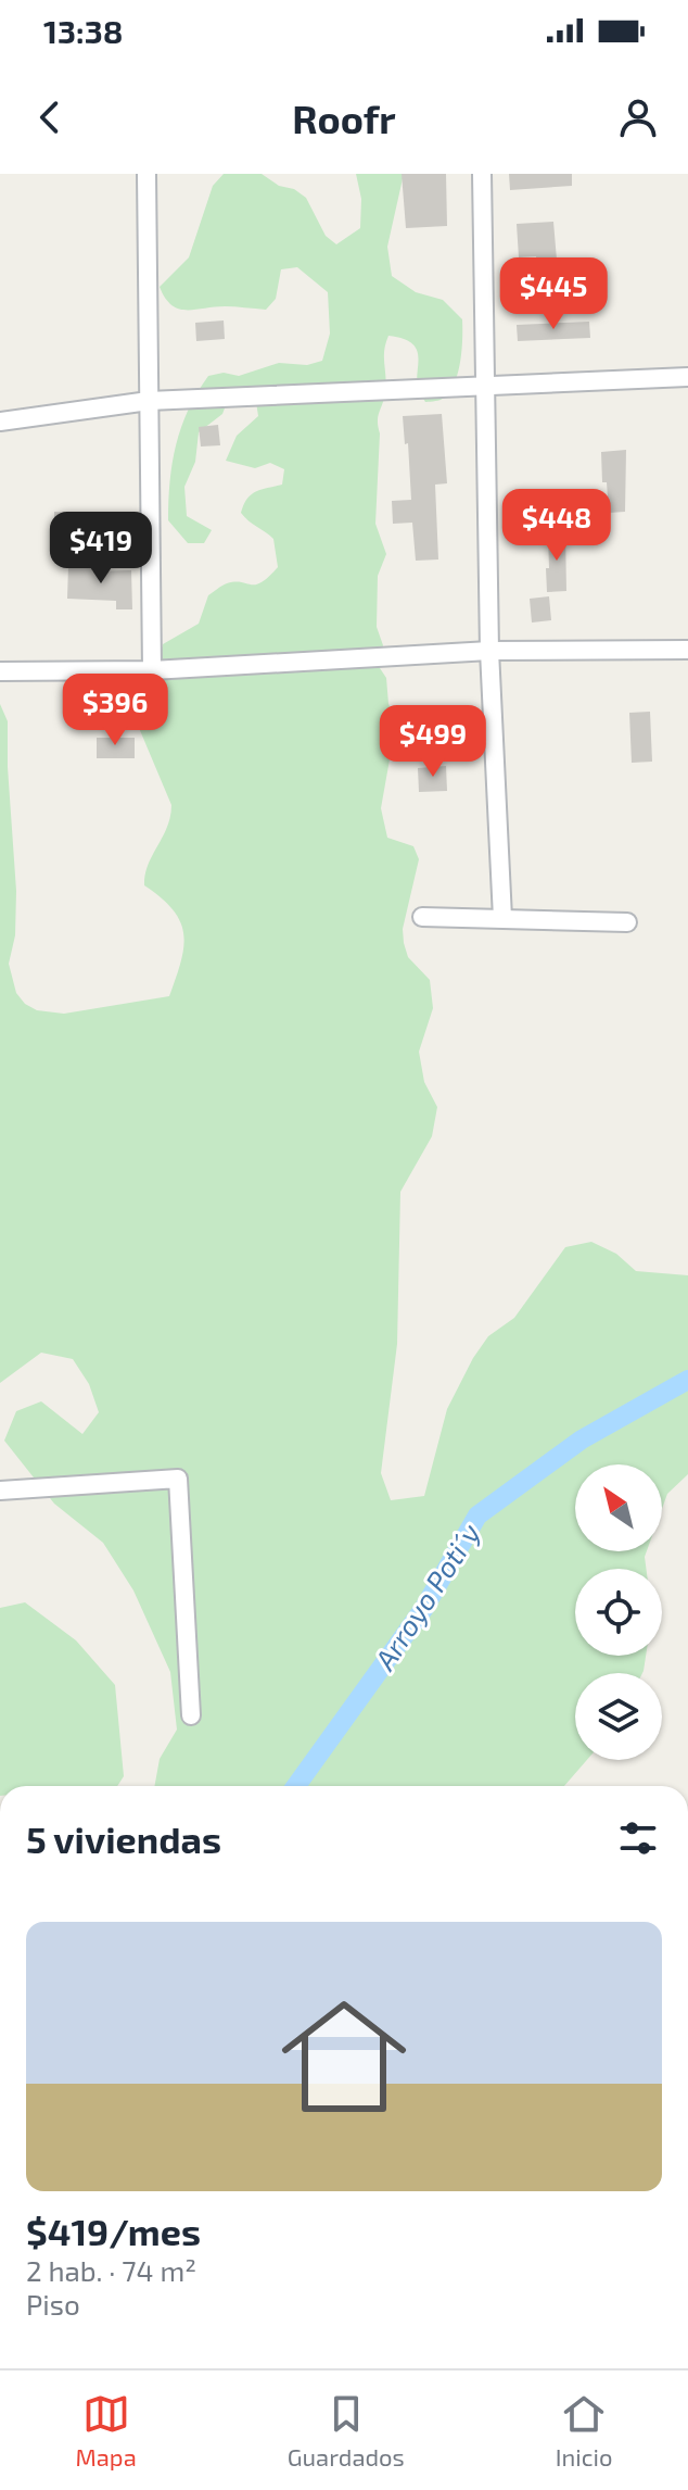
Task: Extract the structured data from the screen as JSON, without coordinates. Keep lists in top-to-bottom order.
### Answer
{
  "water": ["Arroyo Poti´y"],
  "north": "top left",
  "page": {
    "status": "13:38",
    "header": "Roofr",
    "price": [
      "$445",
      "$448",
      "$419",
      "$396",
      "$499"
    ],
    "heading": "5 viviendas",
    "list": [
      {
        "name": "$419/mes",
        "note": "2 hab. · 74 m² · Piso"
      }
    ],
    "tabs": ["Mapa", "Guardados", "Inicio"]
  }
}
